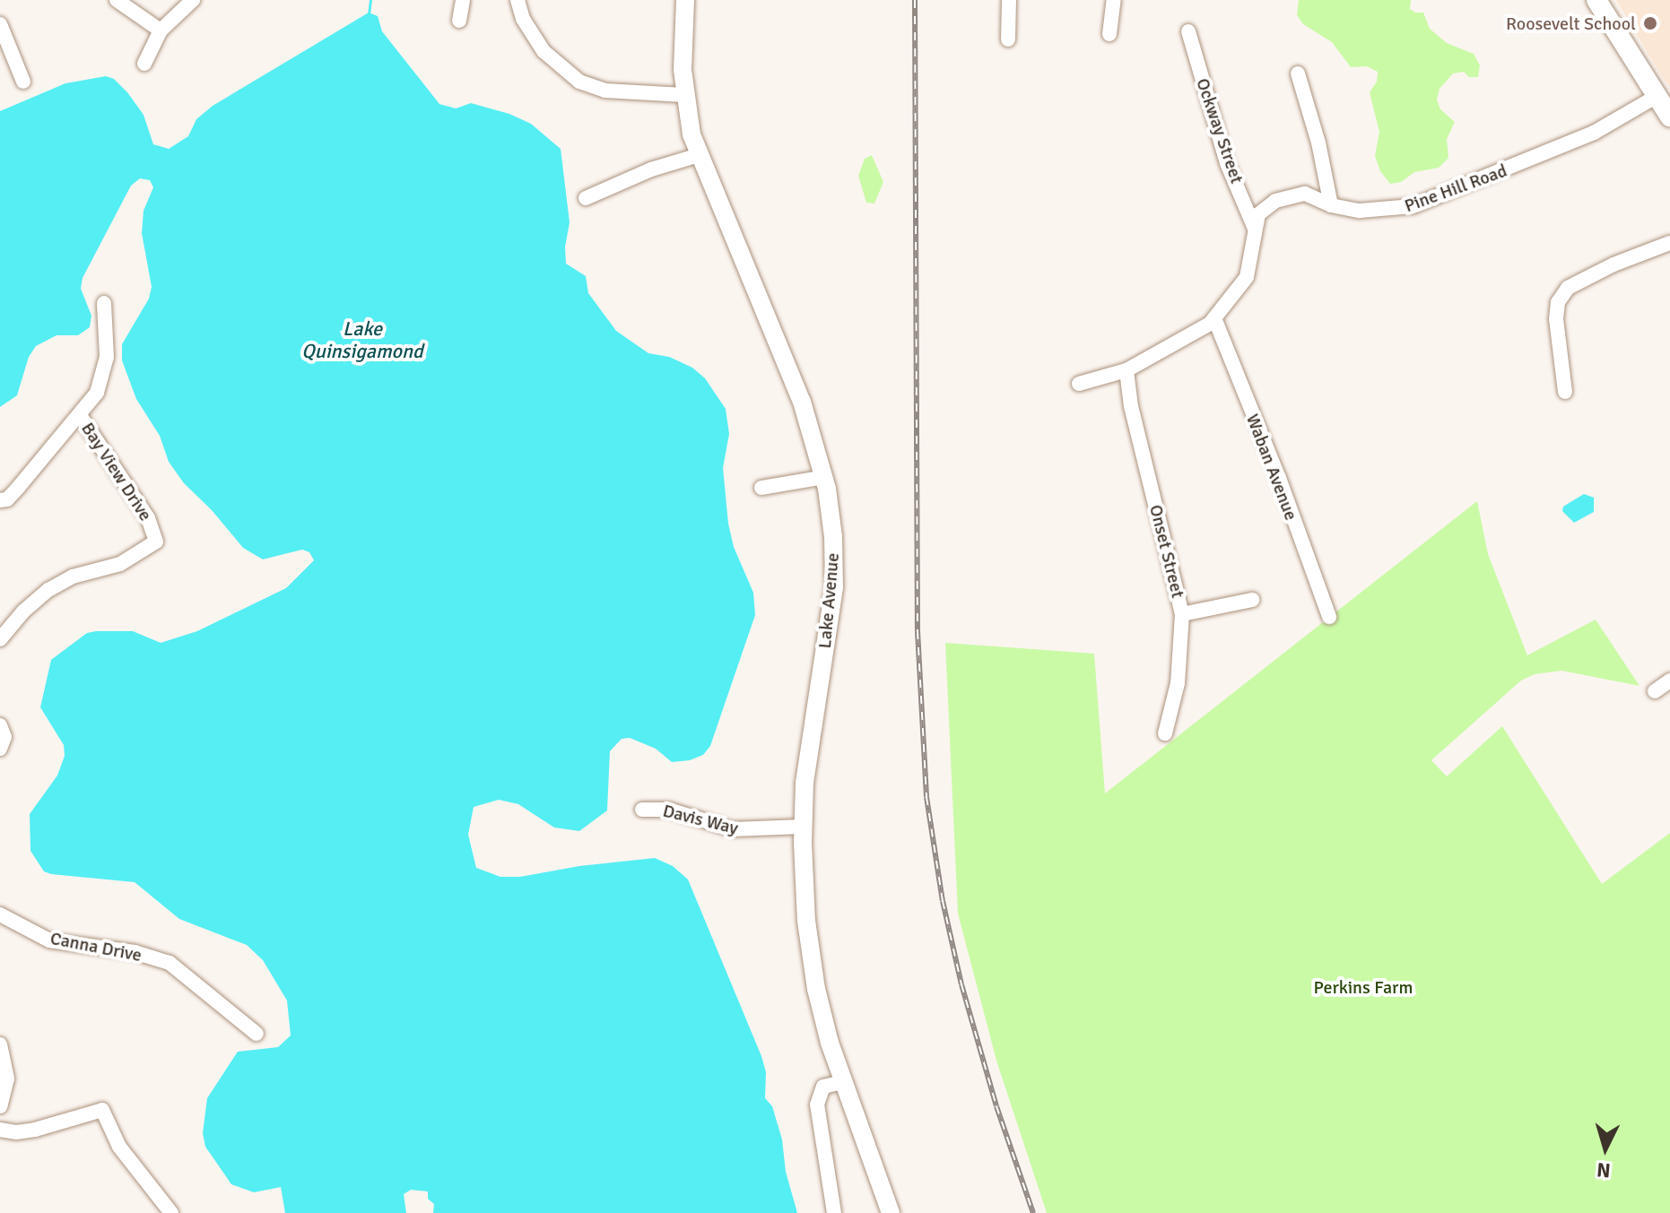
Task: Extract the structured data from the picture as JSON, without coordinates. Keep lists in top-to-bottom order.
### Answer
{
  "streets": {
    "main road": ["Lake Avenue"],
    "street": [
      "Ockway Street",
      "Pine Hill Road",
      "Waban Avenue",
      "Bay View Drive",
      "Onset Street",
      "Davis Way",
      "Canna Drive"
    ]
  },
  "crossings": [
    ["Ockway Street", "Pine Hill Road"],
    ["Pine Hill Road", "Waban Avenue"],
    ["Pine Hill Road", "Onset Street"],
    ["Lake Avenue", "Davis Way"]
  ],
  "water": ["Lake Quinsigamond"],
  "parks": ["Perkins Farm"],
  "places": ["Roosevelt School"],
  "north": "bottom"
}
